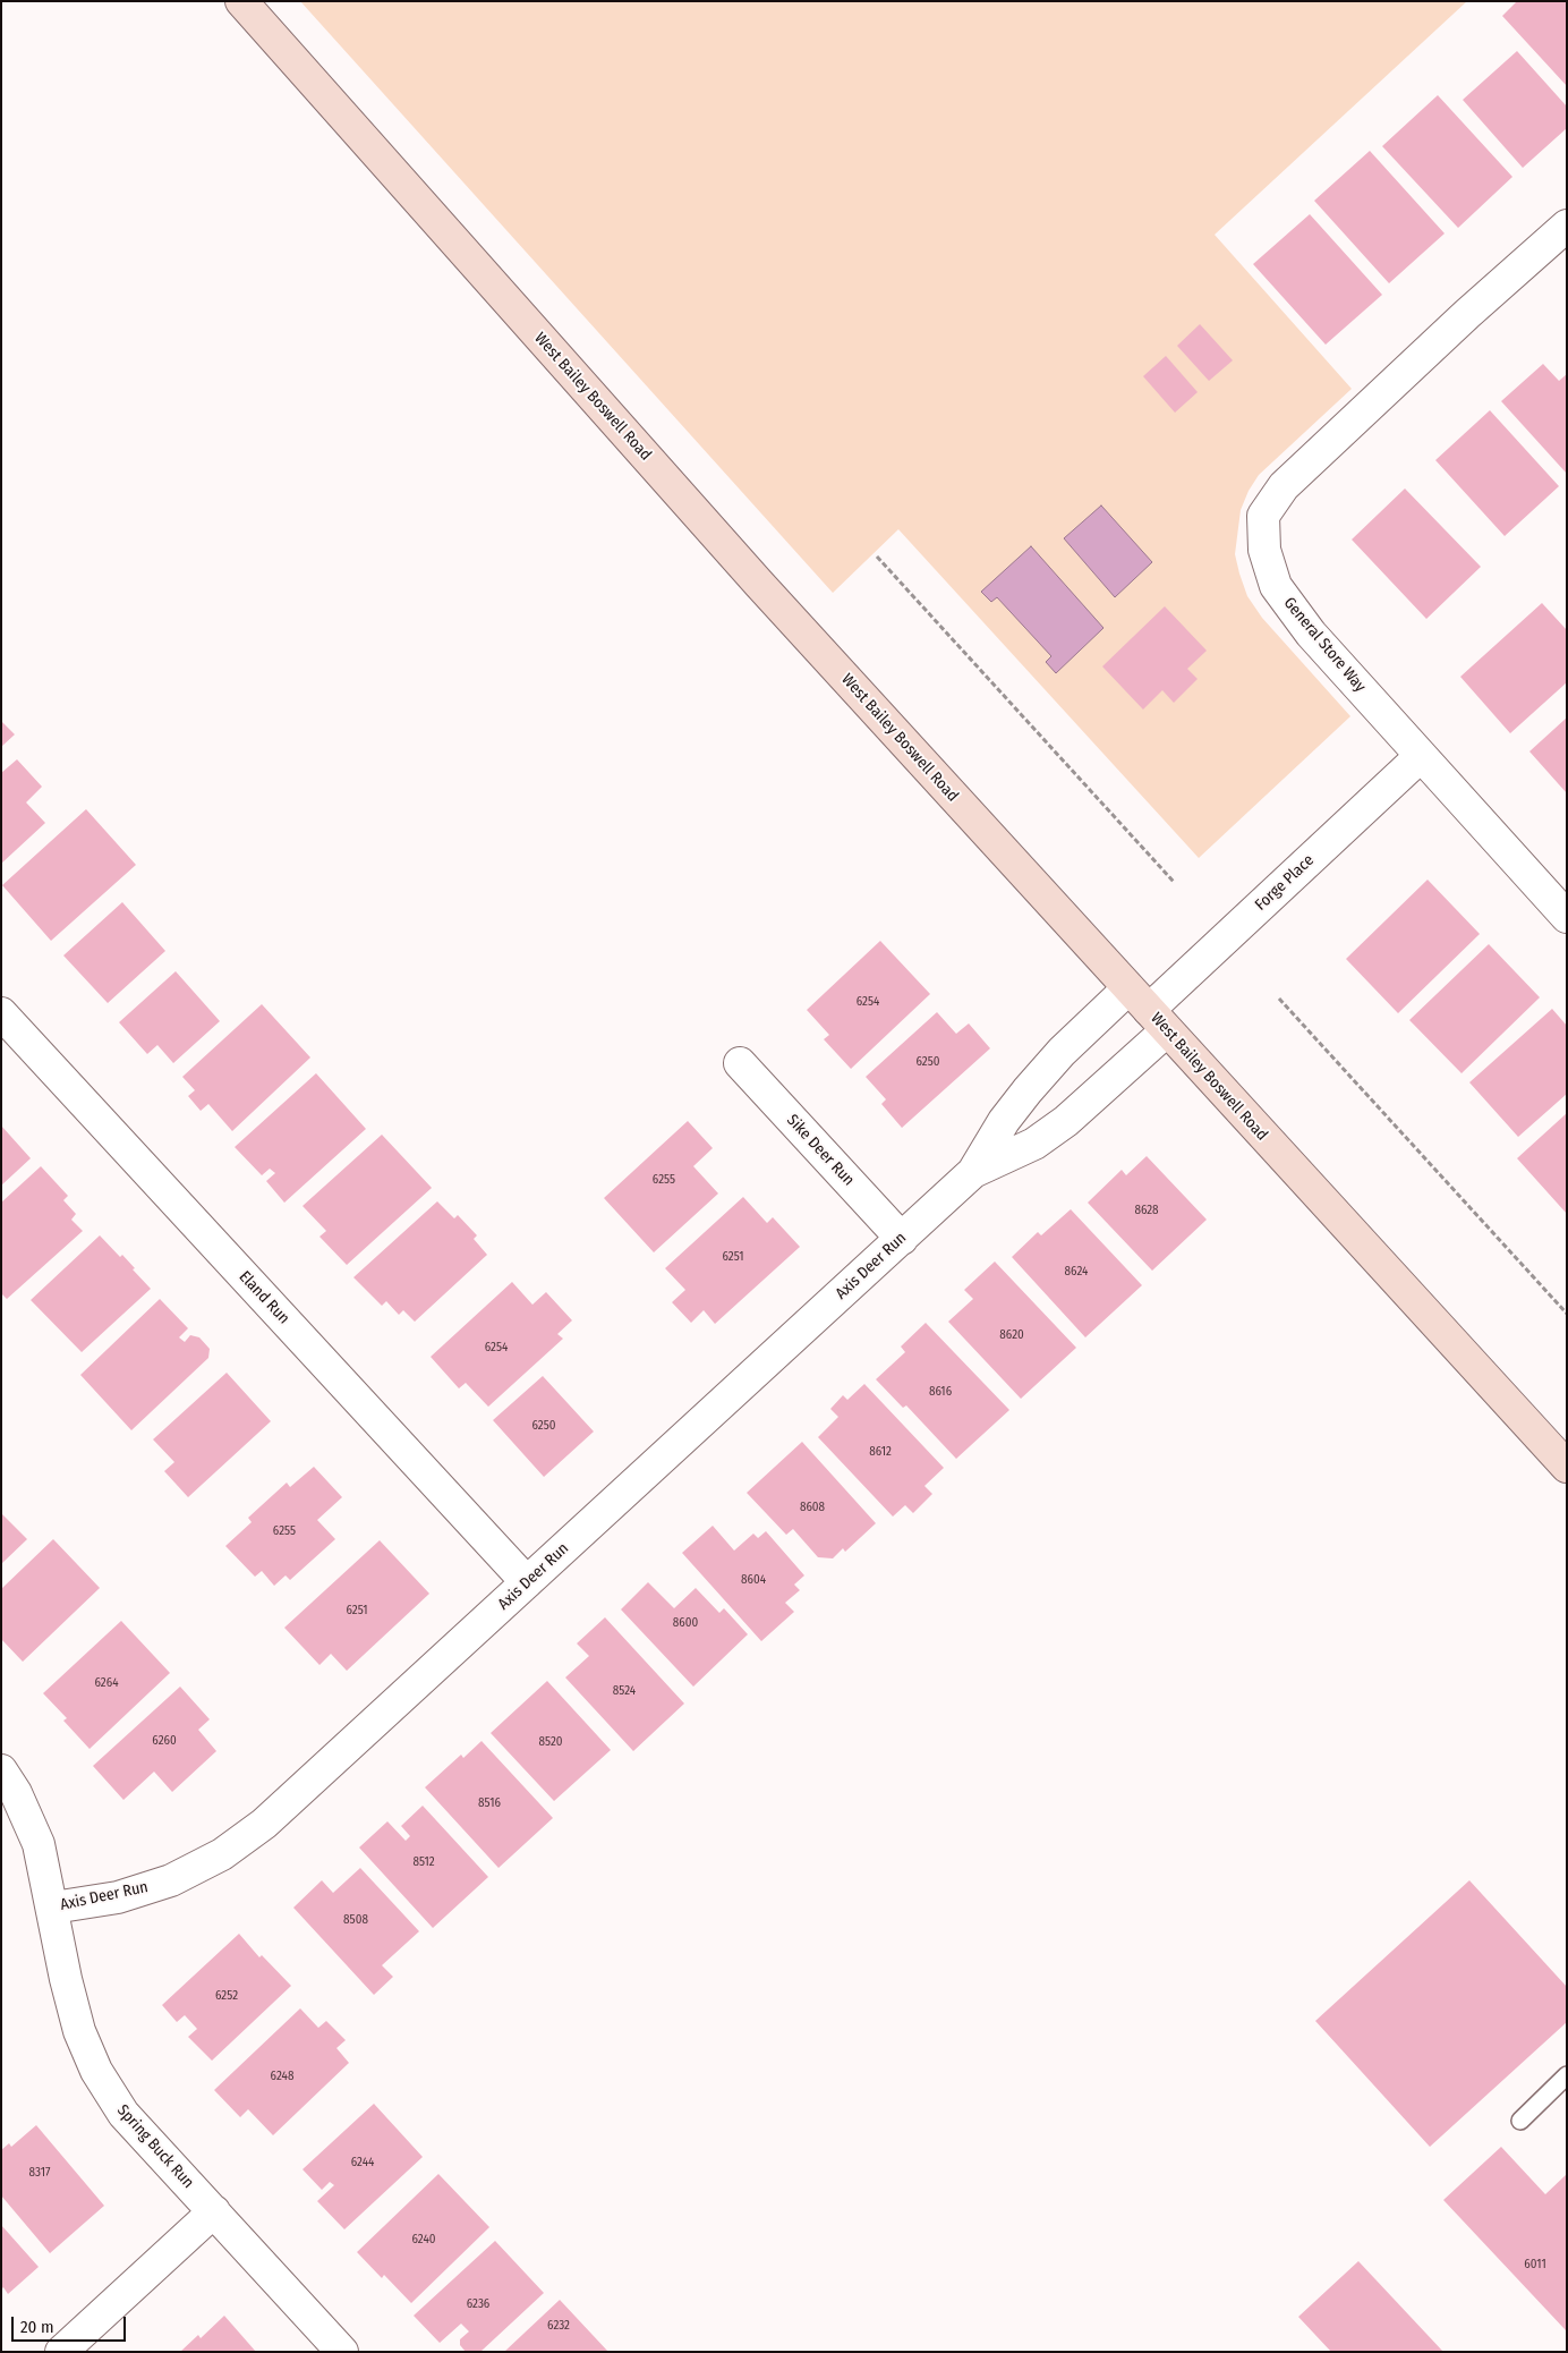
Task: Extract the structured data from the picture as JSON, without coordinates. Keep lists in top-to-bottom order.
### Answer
{
  "streets": {
    "main road": ["West Bailey Boswell Road"],
    "street": [
      "General Store Way",
      "Forge Place",
      "Sike Deer Run",
      "Axis Deer Run",
      "Eland Run",
      "Spring Buck Run"
    ]
  },
  "crossings": [
    ["West Bailey Boswell Road", "Forge Place"],
    ["West Bailey Boswell Road", "Axis Deer Run"],
    ["General Store Way", "Forge Place"],
    ["Forge Place", "Axis Deer Run"],
    ["Sike Deer Run", "Axis Deer Run"],
    ["Axis Deer Run", "Eland Run"],
    ["Axis Deer Run", "Spring Buck Run"]
  ],
  "house_numbers": [
    "6254",
    "6250",
    "6255",
    "8628",
    "6251",
    "8624",
    "8620",
    "6254",
    "8616",
    "6250",
    "8612",
    "8608",
    "6255",
    "8604",
    "6251",
    "8600",
    "6264",
    "8524",
    "6260",
    "8520",
    "8516",
    "8512",
    "8508",
    "6252",
    "6248",
    "6244",
    "8317",
    "6240",
    "6011",
    "6236",
    "6232"
  ],
  "scale_bar": "20 m"
}
